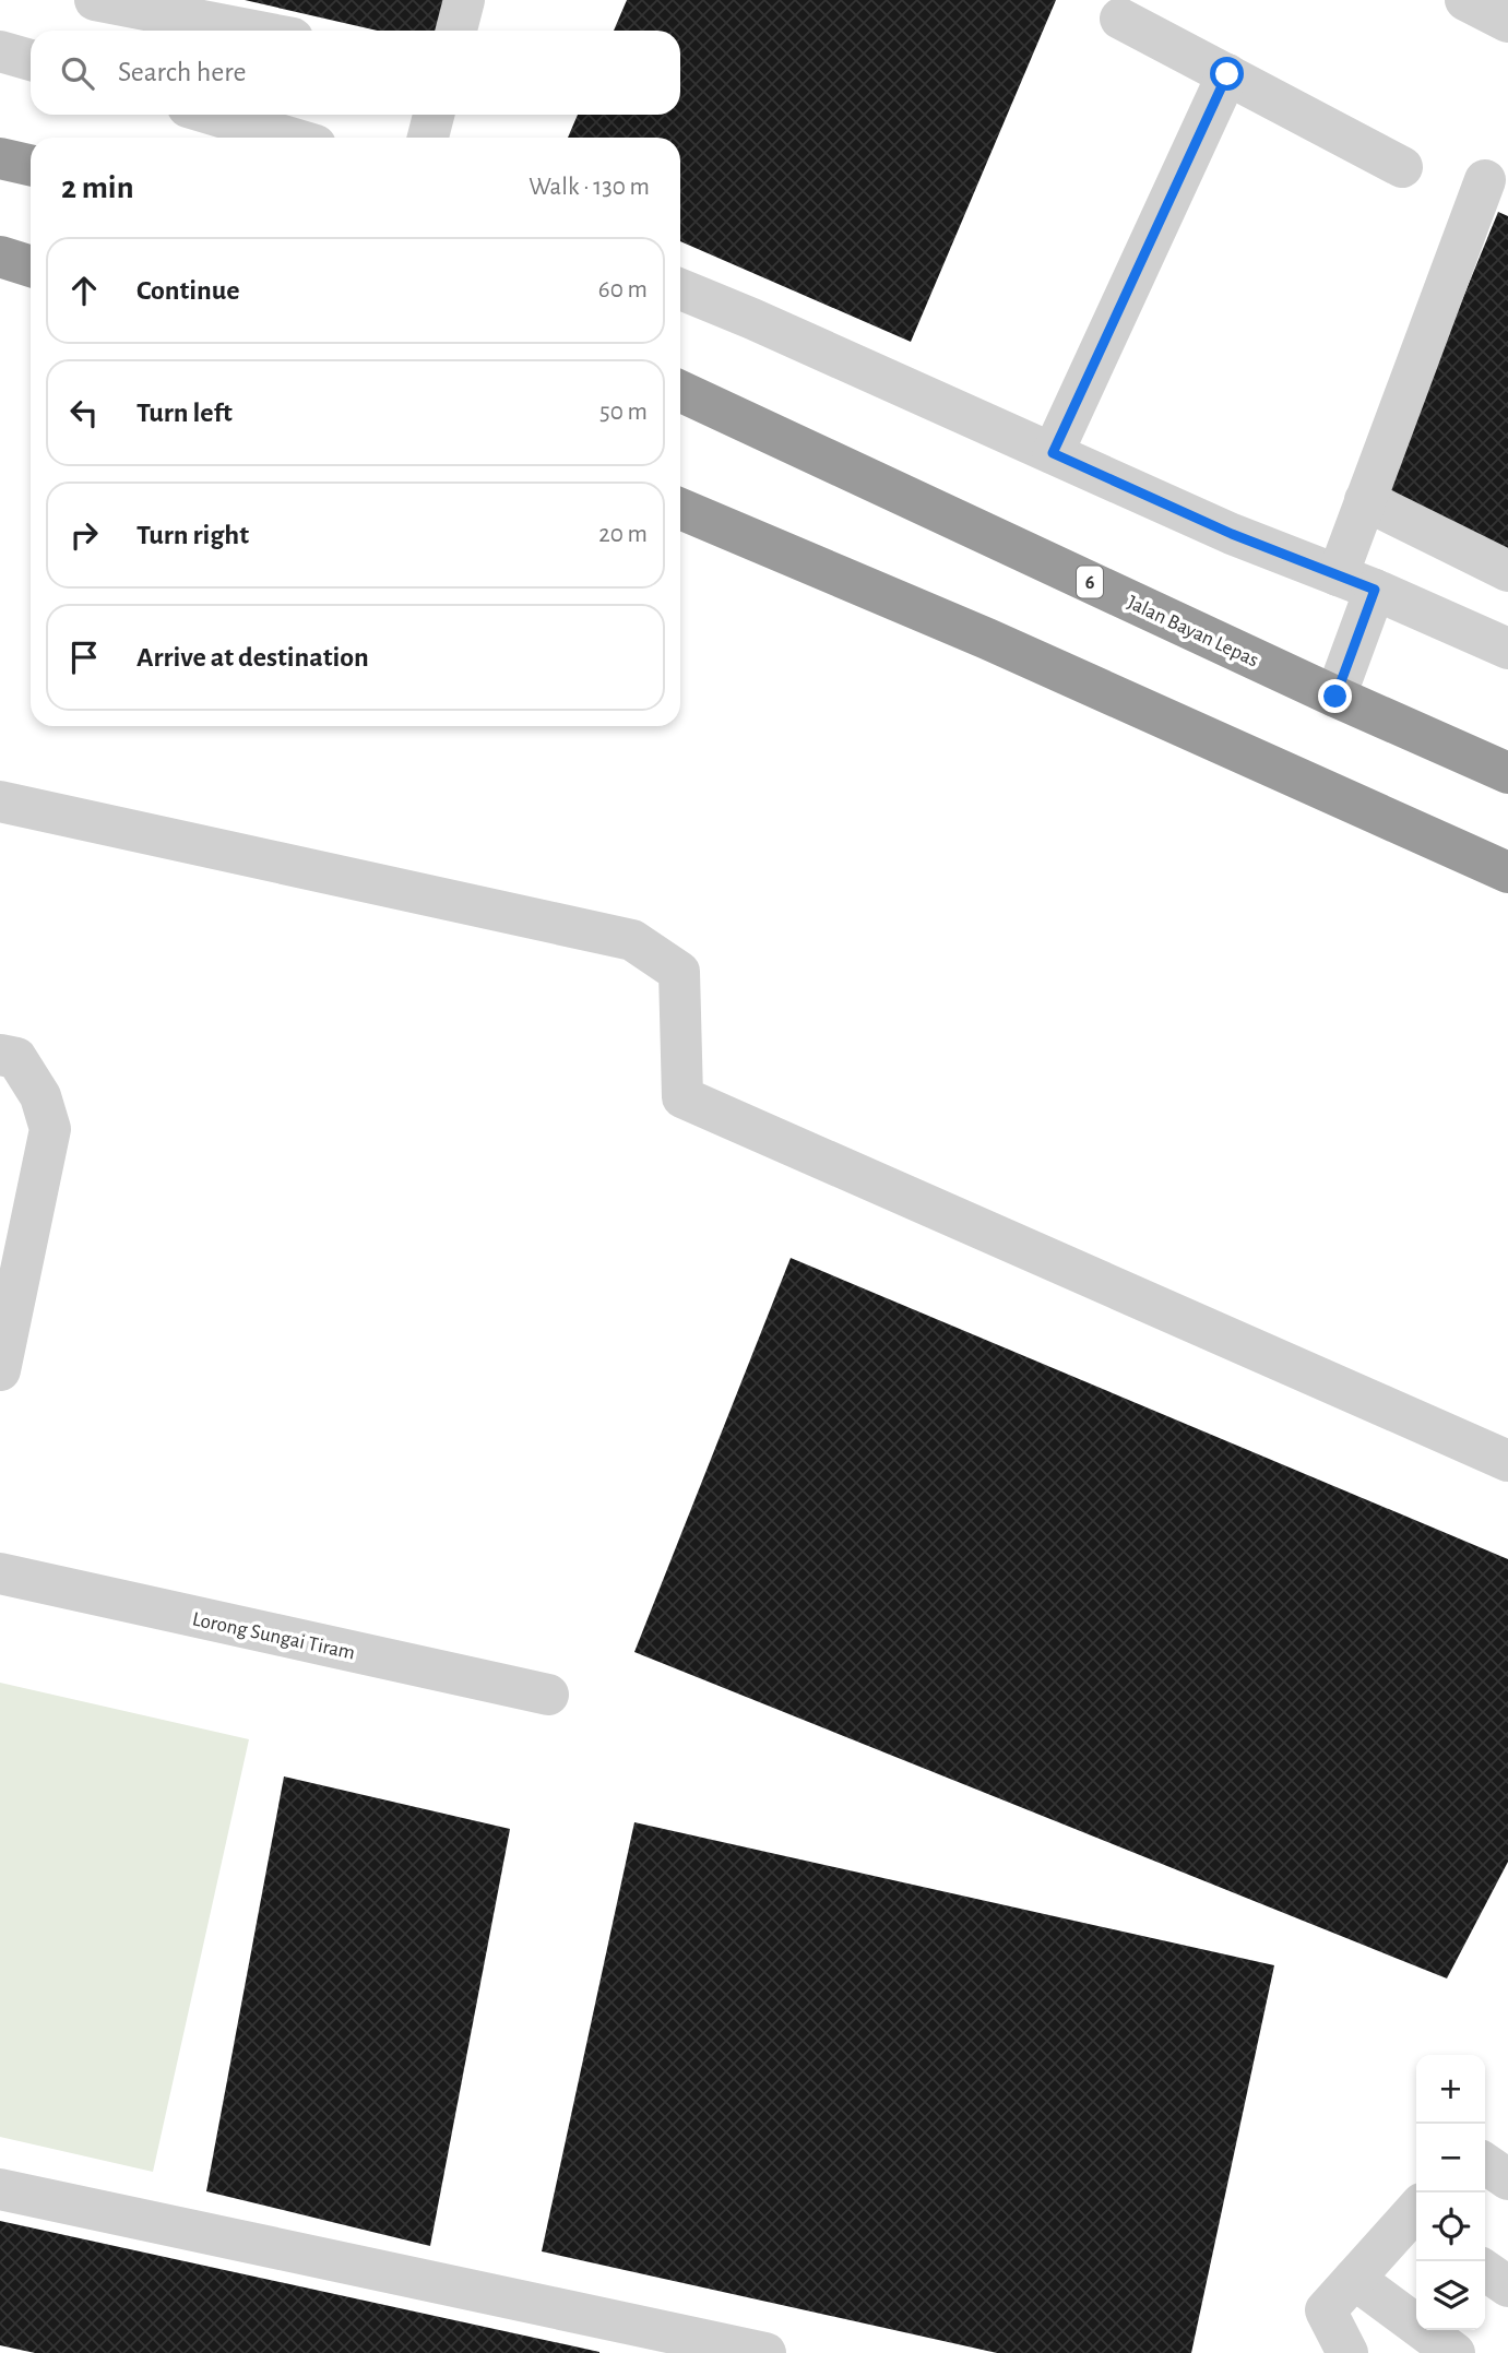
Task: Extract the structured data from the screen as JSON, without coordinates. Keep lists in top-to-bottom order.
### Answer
{
  "streets": {
    "highway": ["6", "Jalan Bayan Lepas"],
    "street": ["Lorong Sungai Tiram"]
  },
  "page": {
    "search": "Search here",
    "heading": ["2 min", "Walk · 130 m"],
    "list": [
      ["Continue", "60 m"],
      ["Turn left", "50 m"],
      ["Turn right", "20 m"],
      "Arrive at destination"
    ],
    "map_buttons": ["+", "−"]
  }
}
